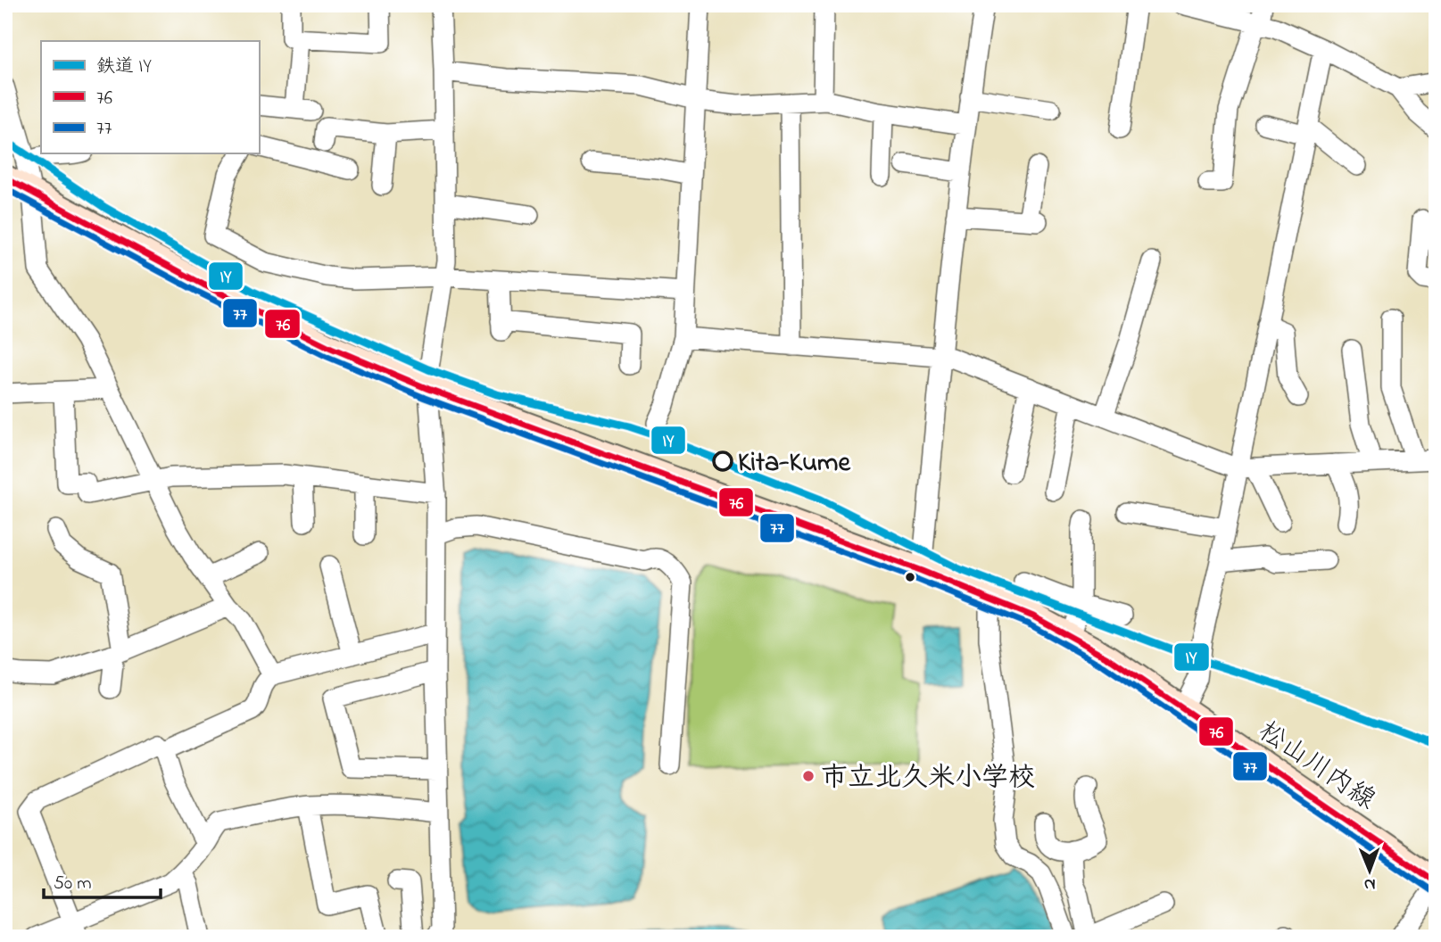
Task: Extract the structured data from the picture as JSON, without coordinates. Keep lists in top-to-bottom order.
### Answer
{
  "streets": {
    "main road": ["松山川内線"]
  },
  "places": ["Kita-Kume", "市立北久米小学校"],
  "lines": ["rail line IY", "transit line 76", "transit line 77"],
  "legend": ["鉄道 IY", "76", "77"],
  "scale_bar": "50 m",
  "north": "bottom"
}
